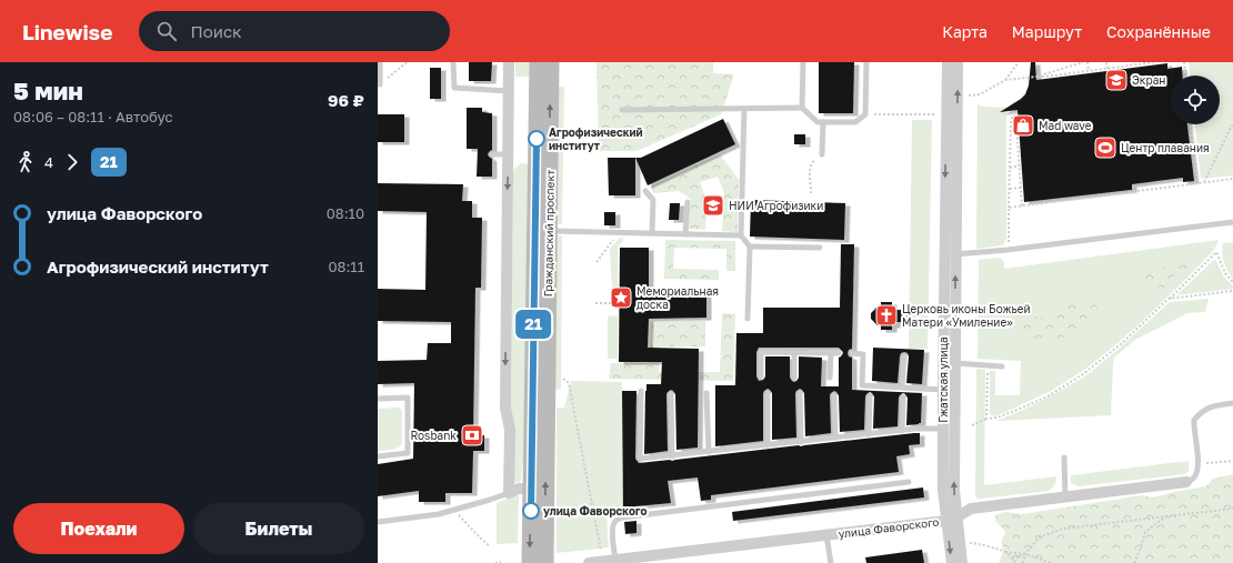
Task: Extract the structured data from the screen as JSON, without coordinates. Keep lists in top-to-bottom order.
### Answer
{
  "streets": {
    "main road": ["Гражданский проспект"],
    "street": ["Гжатская улица", "улица Фаворского"]
  },
  "crossings": [
    ["Гжатская улица", "улица Фаворского"]
  ],
  "places": {
    "school or university": ["Экран", "НИИ Агрофизики"],
    "shop": ["Mad wave"],
    "other": ["Агрофизический институт", "улица Фаворского"],
    "sports": ["Центр плавания"],
    "place": ["Мемориальная доска"],
    "church": ["Церковь иконы Божьей Матери «Умиление»"],
    "bank": ["Rosbank"]
  },
  "lines": ["bus line 21"],
  "page": {
    "header": "Linewise",
    "search": "Поиск",
    "nav": ["Карта", "Маршрут", "Сохранённые"],
    "heading": ["5 мин", "08:06 – 08:11 · Автобус", "96 ₽"],
    "on_map": "21",
    "legs": ["4", "21"],
    "list": [
      {
        "name": "улица Фаворского",
        "value": "08:10"
      },
      {
        "name": "Агрофизический институт",
        "value": "08:11"
      }
    ],
    "buttons": ["Поехали", "Билеты"]
  }
}
